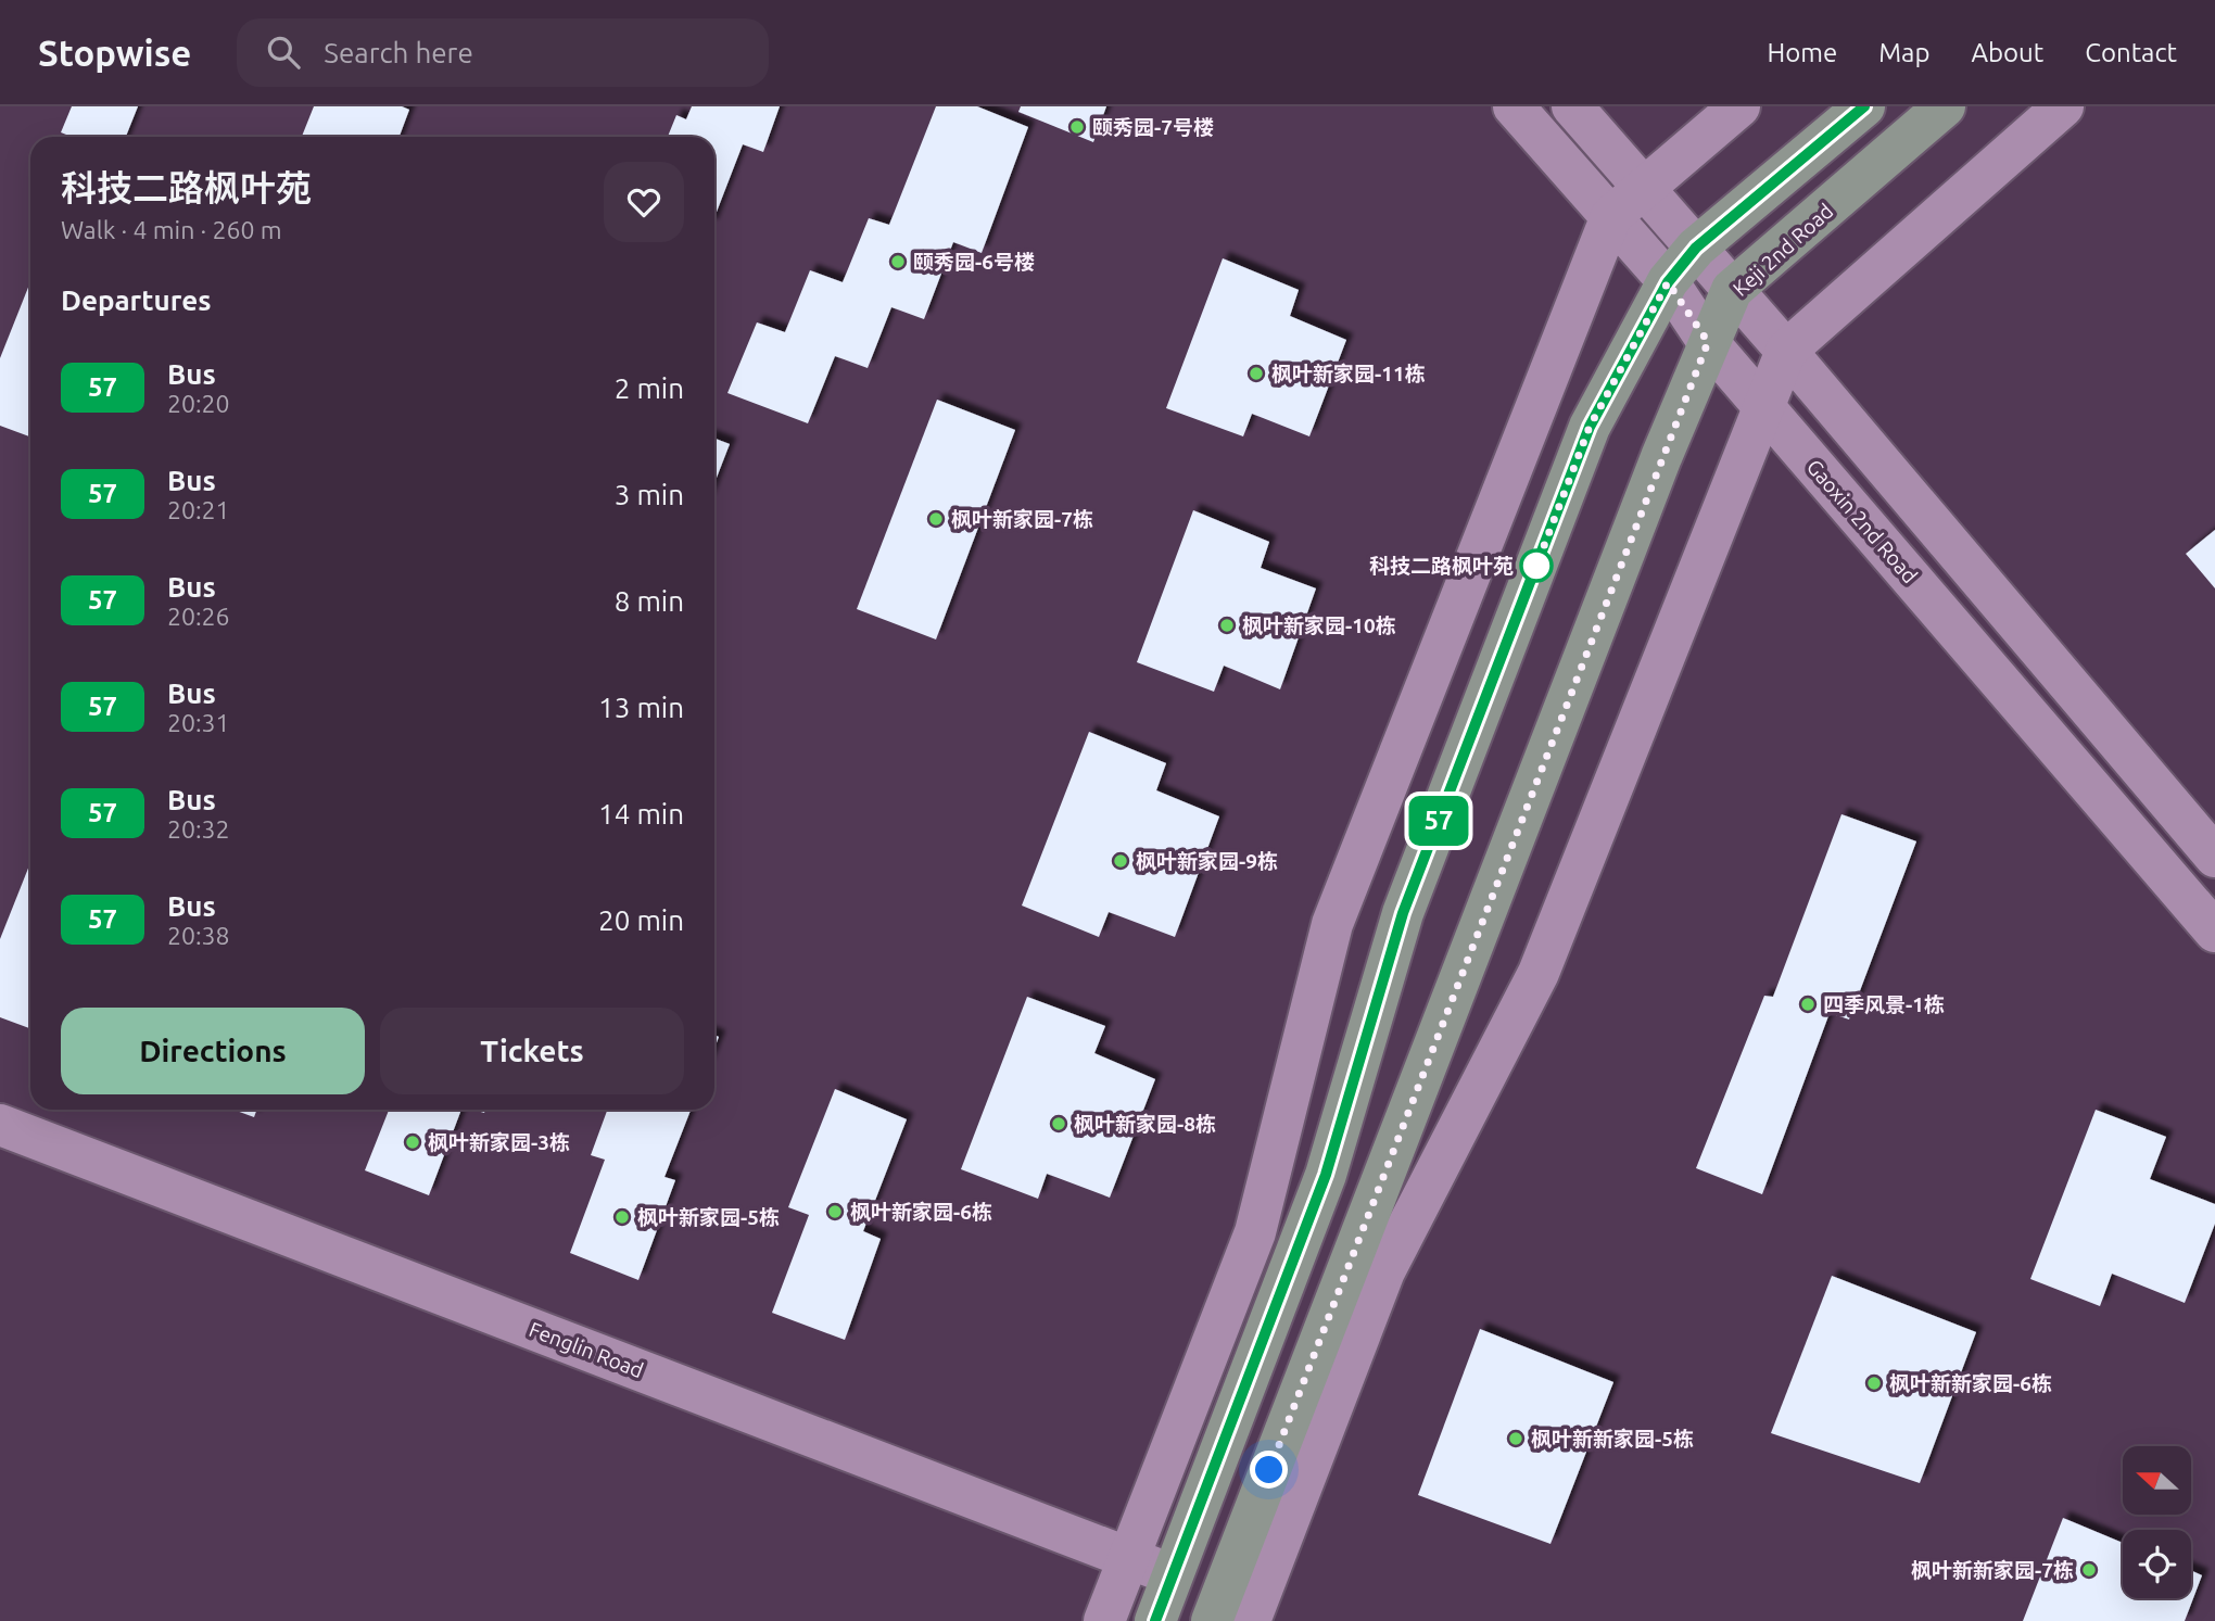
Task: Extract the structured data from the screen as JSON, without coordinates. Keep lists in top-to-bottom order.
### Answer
{
  "streets": {
    "main road": ["Keji 2nd Road"],
    "street": ["Gaoxin 2nd Road", "Fenglin Road"]
  },
  "crossings": [
    ["Keji 2nd Road", "Gaoxin 2nd Road"]
  ],
  "places": [
    "颐秀园-7号楼",
    "颐秀园-6号楼",
    "枫叶新家园-11栋",
    "枫叶新家园-7栋",
    "科技二路枫叶苑",
    "枫叶新家园-10栋",
    "枫叶新家园-9栋",
    "四季风景-1栋",
    "枫叶新家园-8栋",
    "枫叶新家园-3栋",
    "枫叶新家园-6栋",
    "枫叶新家园-5栋",
    "枫叶新新家园-6栋",
    "枫叶新新家园-5栋",
    "枫叶新新家园-7栋"
  ],
  "lines": ["bus line 57"],
  "north": "left",
  "page": {
    "header": "Stopwise",
    "search": "Search here",
    "nav": [
      "Home",
      "Map",
      "About",
      "Contact"
    ],
    "on_map": "57",
    "heading": [
      ["科技二路枫叶苑", "Walk · 4 min · 260 m"],
      "Departures"
    ],
    "list": [
      {
        "mark": "57",
        "name": "Bus",
        "note": "20:20",
        "value": "2 min"
      },
      {
        "mark": "57",
        "name": "Bus",
        "note": "20:21",
        "value": "3 min"
      },
      {
        "mark": "57",
        "name": "Bus",
        "note": "20:26",
        "value": "8 min"
      },
      {
        "mark": "57",
        "name": "Bus",
        "note": "20:31",
        "value": "13 min"
      },
      {
        "mark": "57",
        "name": "Bus",
        "note": "20:32",
        "value": "14 min"
      },
      {
        "mark": "57",
        "name": "Bus",
        "note": "20:38",
        "value": "20 min"
      }
    ],
    "buttons": ["Directions", "Tickets"]
  }
}
